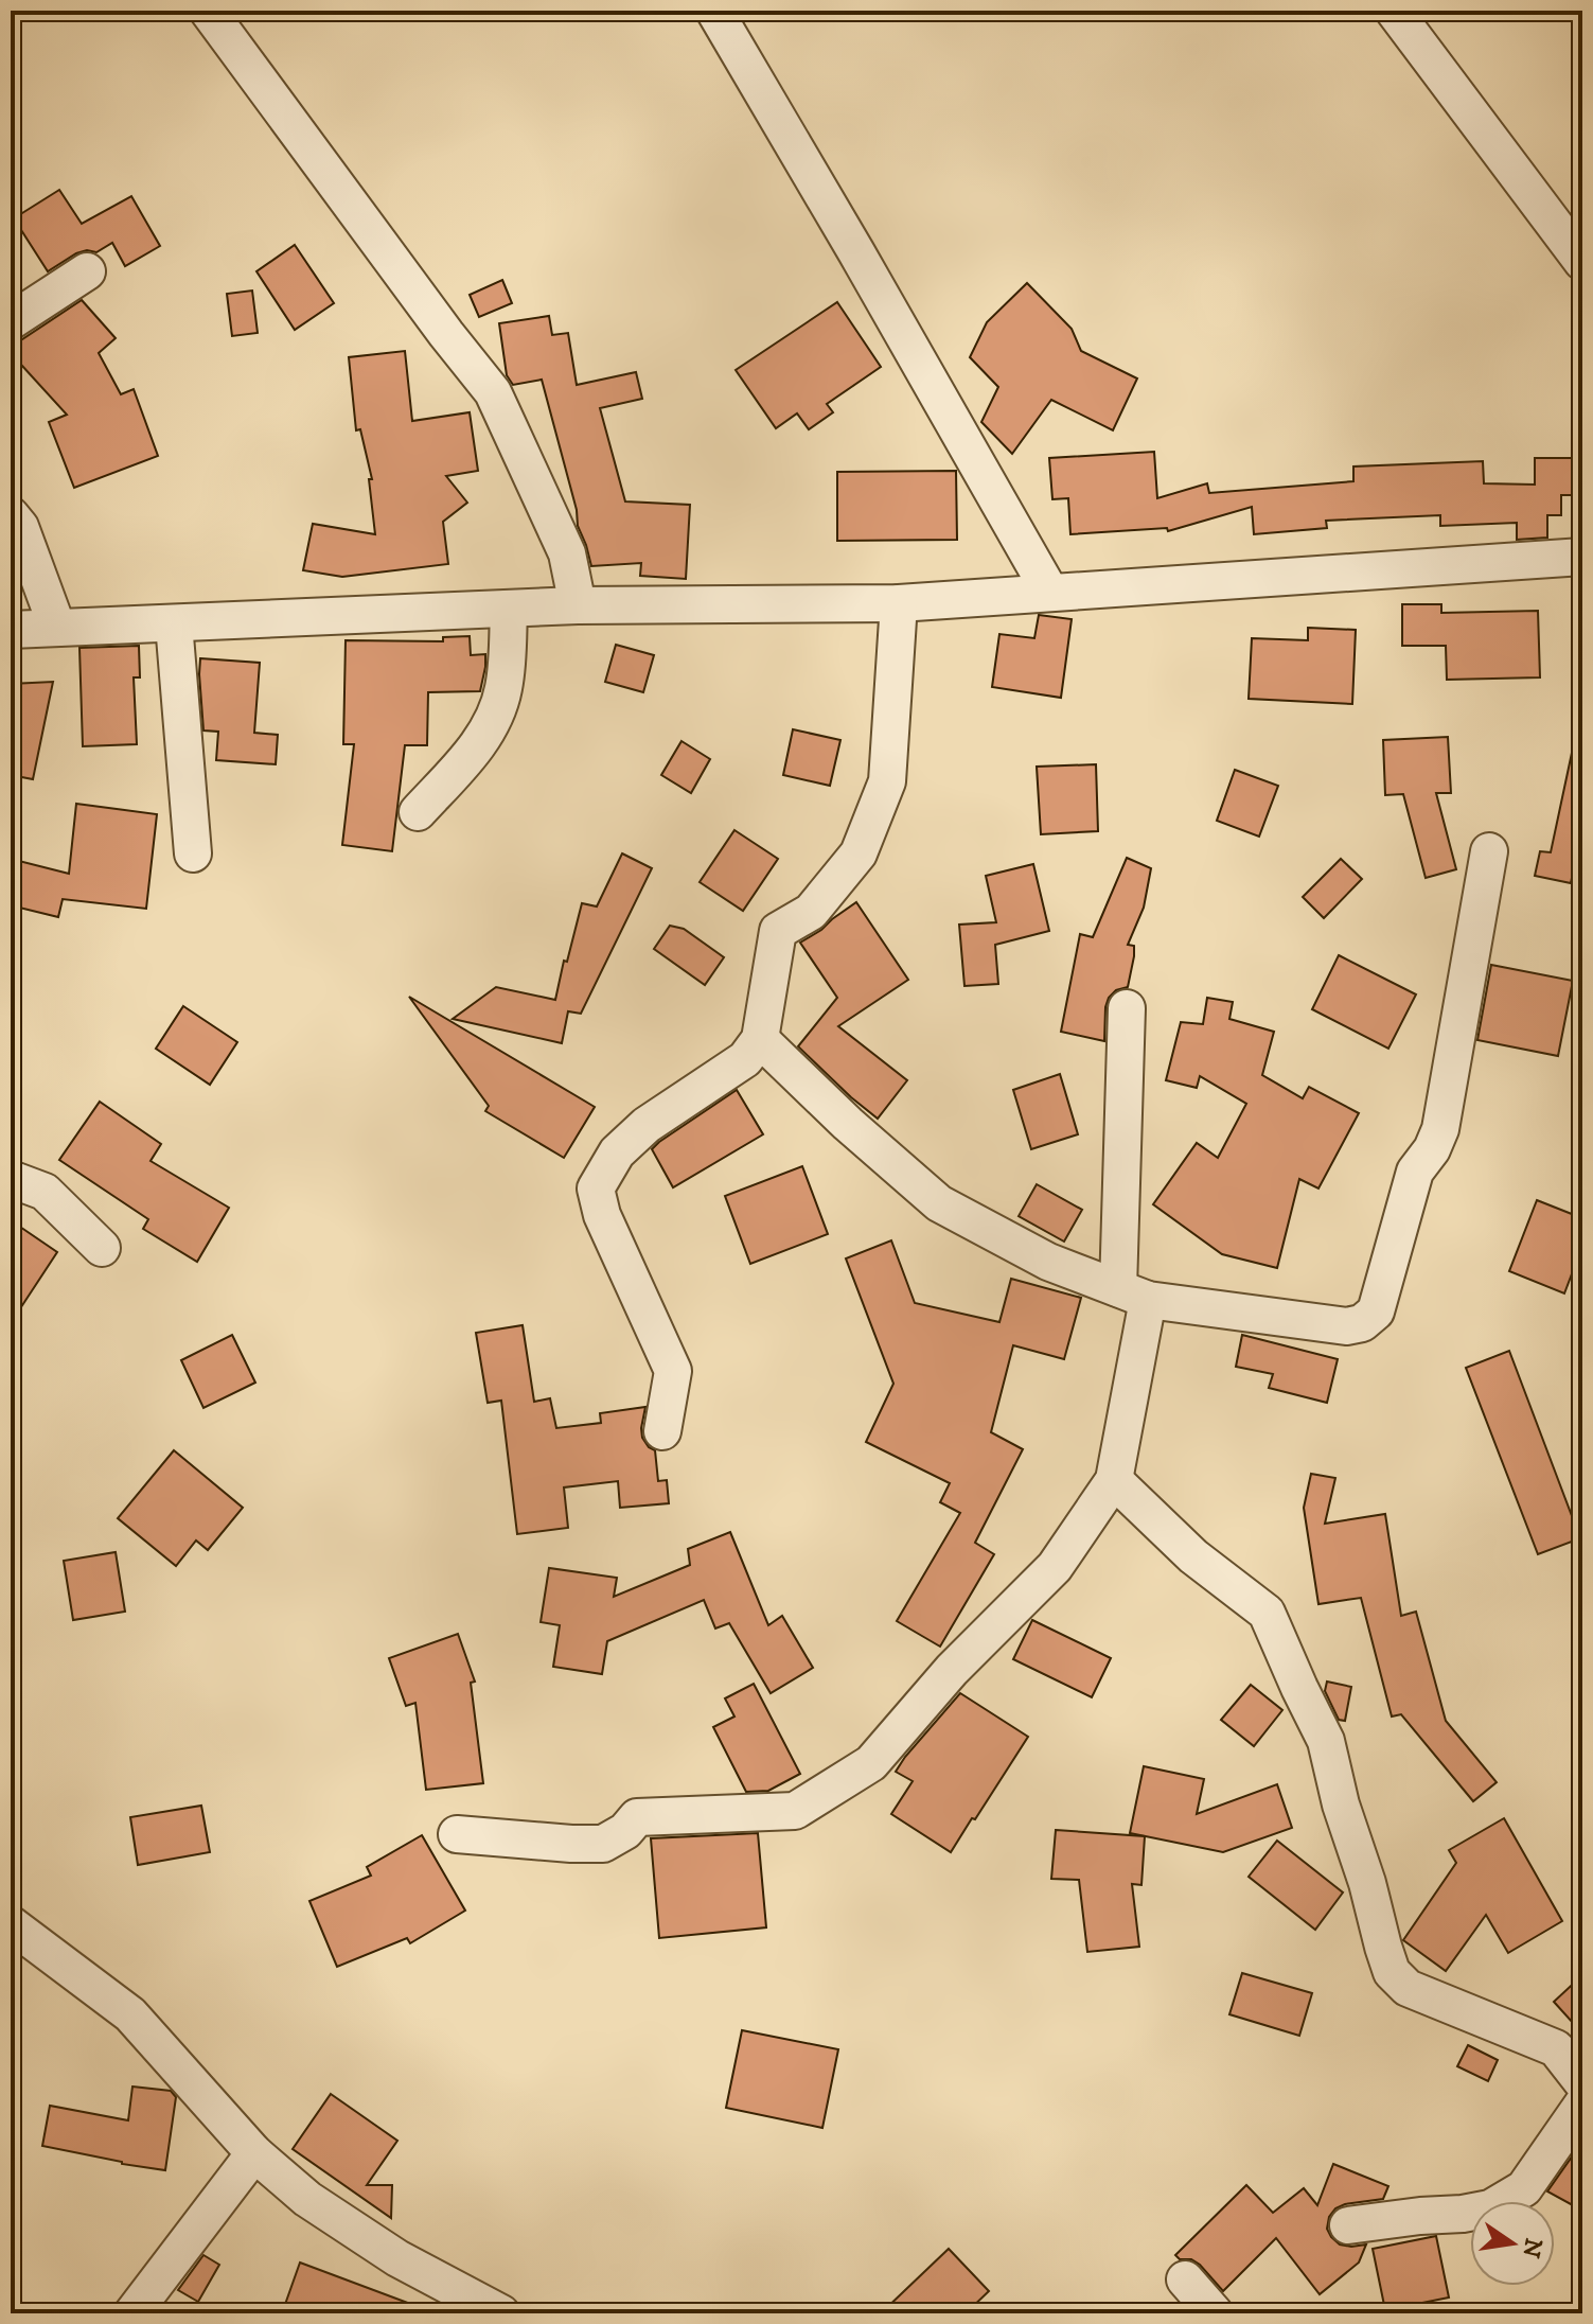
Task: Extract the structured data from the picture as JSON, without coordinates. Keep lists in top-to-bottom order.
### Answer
{
  "north": "right"
}
